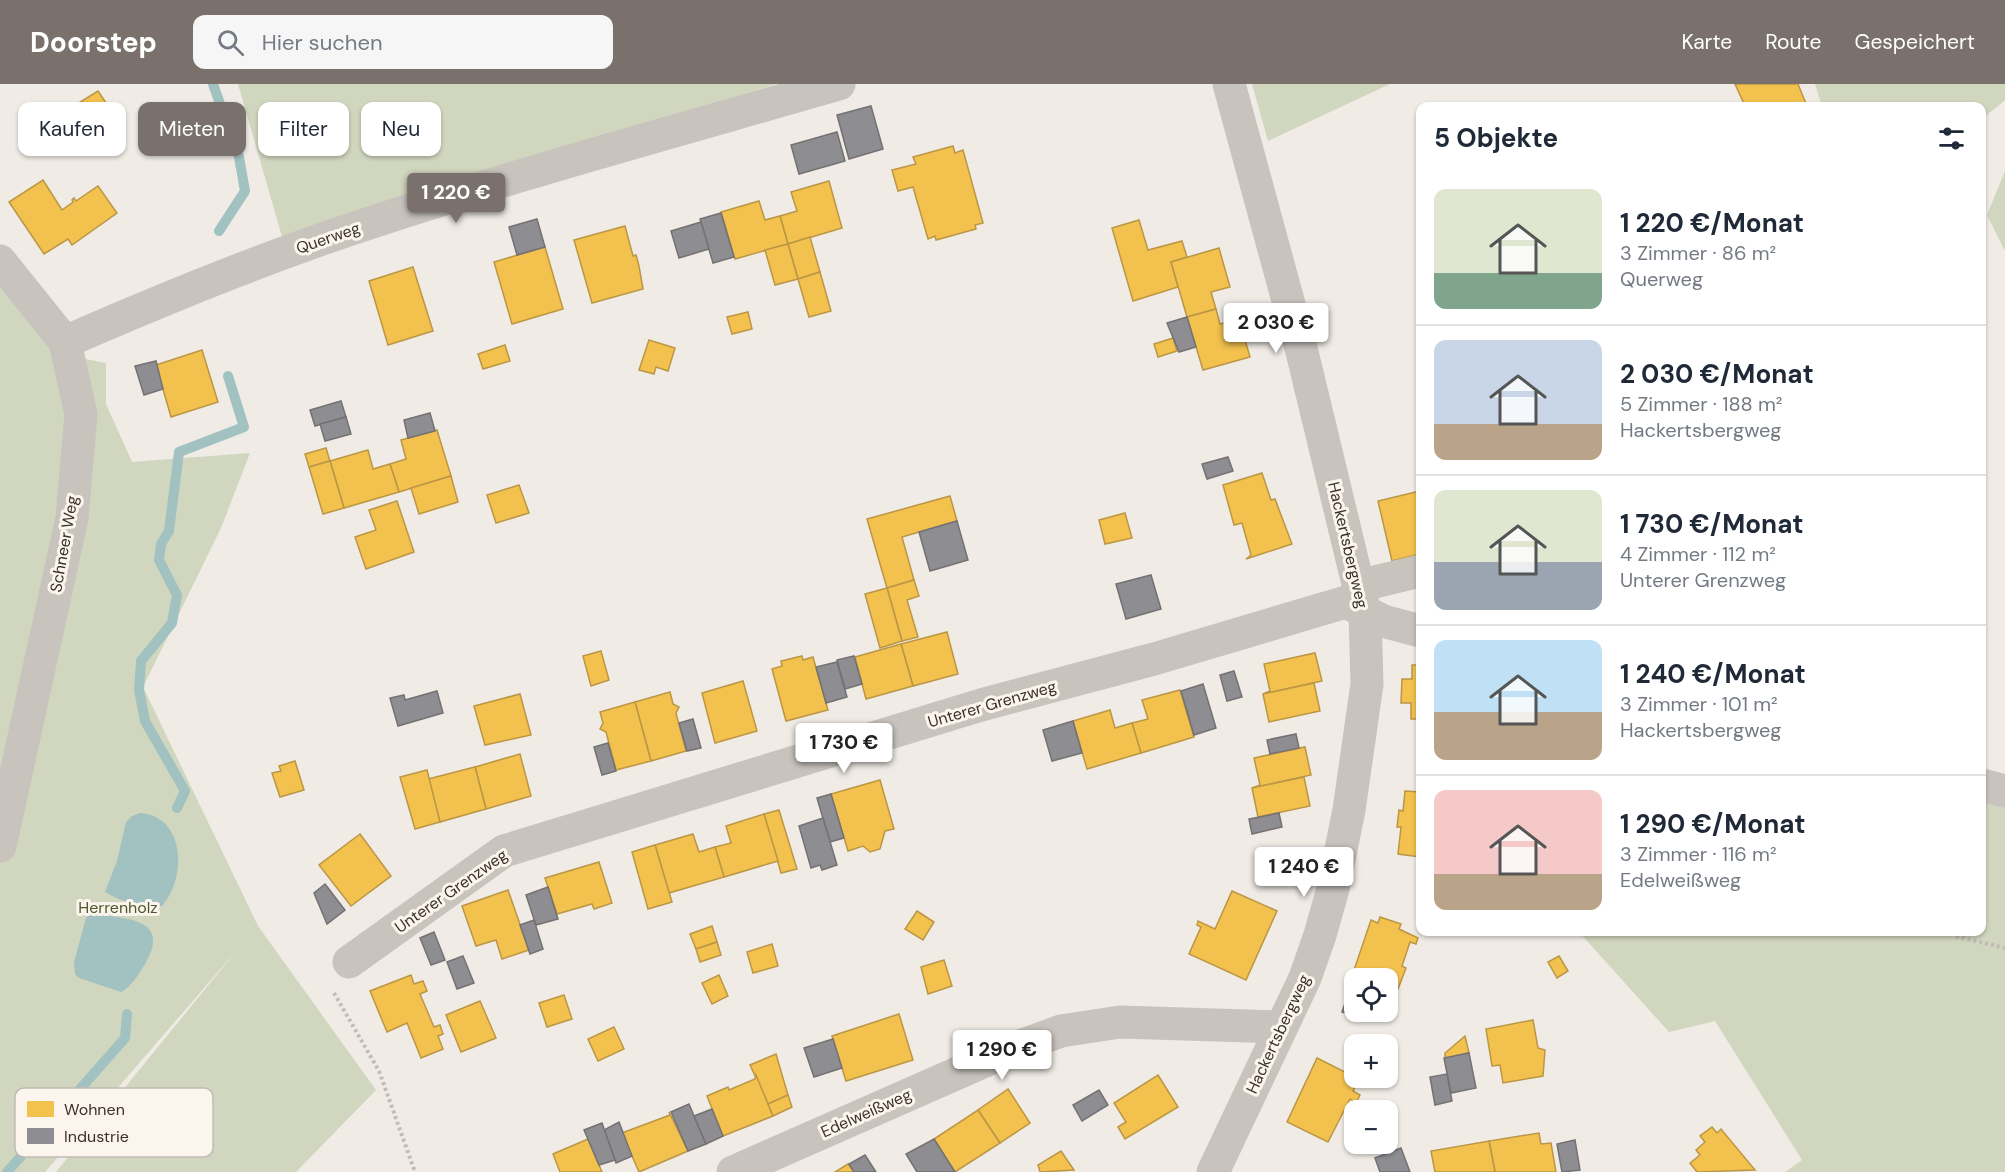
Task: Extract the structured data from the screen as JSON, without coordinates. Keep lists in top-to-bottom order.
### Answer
{
  "streets": {
    "street": [
      "Querweg",
      "Schneer Weg",
      "Hackertsbergweg",
      "Unterer Grenzweg",
      "Edelweißweg"
    ]
  },
  "crossings": [
    ["Querweg", "Schneer Weg"],
    ["Hackertsbergweg", "Unterer Grenzweg"],
    ["Hackertsbergweg", "Edelweißweg"]
  ],
  "parks": ["Herrenholz"],
  "legend": ["Wohnen", "Industrie"],
  "page": {
    "header": "Doorstep",
    "search": "Hier suchen",
    "nav": ["Karte", "Route", "Gespeichert"],
    "chip": [
      "Kaufen",
      "Mieten",
      "Filter",
      "Neu"
    ],
    "heading": "5 Objekte",
    "price": [
      "1 220 €",
      "2 030 €",
      "1 730 €",
      "1 240 €",
      "1 290 €"
    ],
    "list": [
      {
        "name": "1 220 €/Monat",
        "note": "3 Zimmer · 86 m² · Querweg"
      },
      {
        "name": "2 030 €/Monat",
        "note": "5 Zimmer · 188 m² · Hackertsbergweg"
      },
      {
        "name": "1 730 €/Monat",
        "note": "4 Zimmer · 112 m² · Unterer Grenzweg"
      },
      {
        "name": "1 240 €/Monat",
        "note": "3 Zimmer · 101 m² · Hackertsbergweg"
      },
      {
        "name": "1 290 €/Monat",
        "note": "3 Zimmer · 116 m² · Edelweißweg"
      }
    ],
    "map_buttons": ["+", "−"]
  }
}
